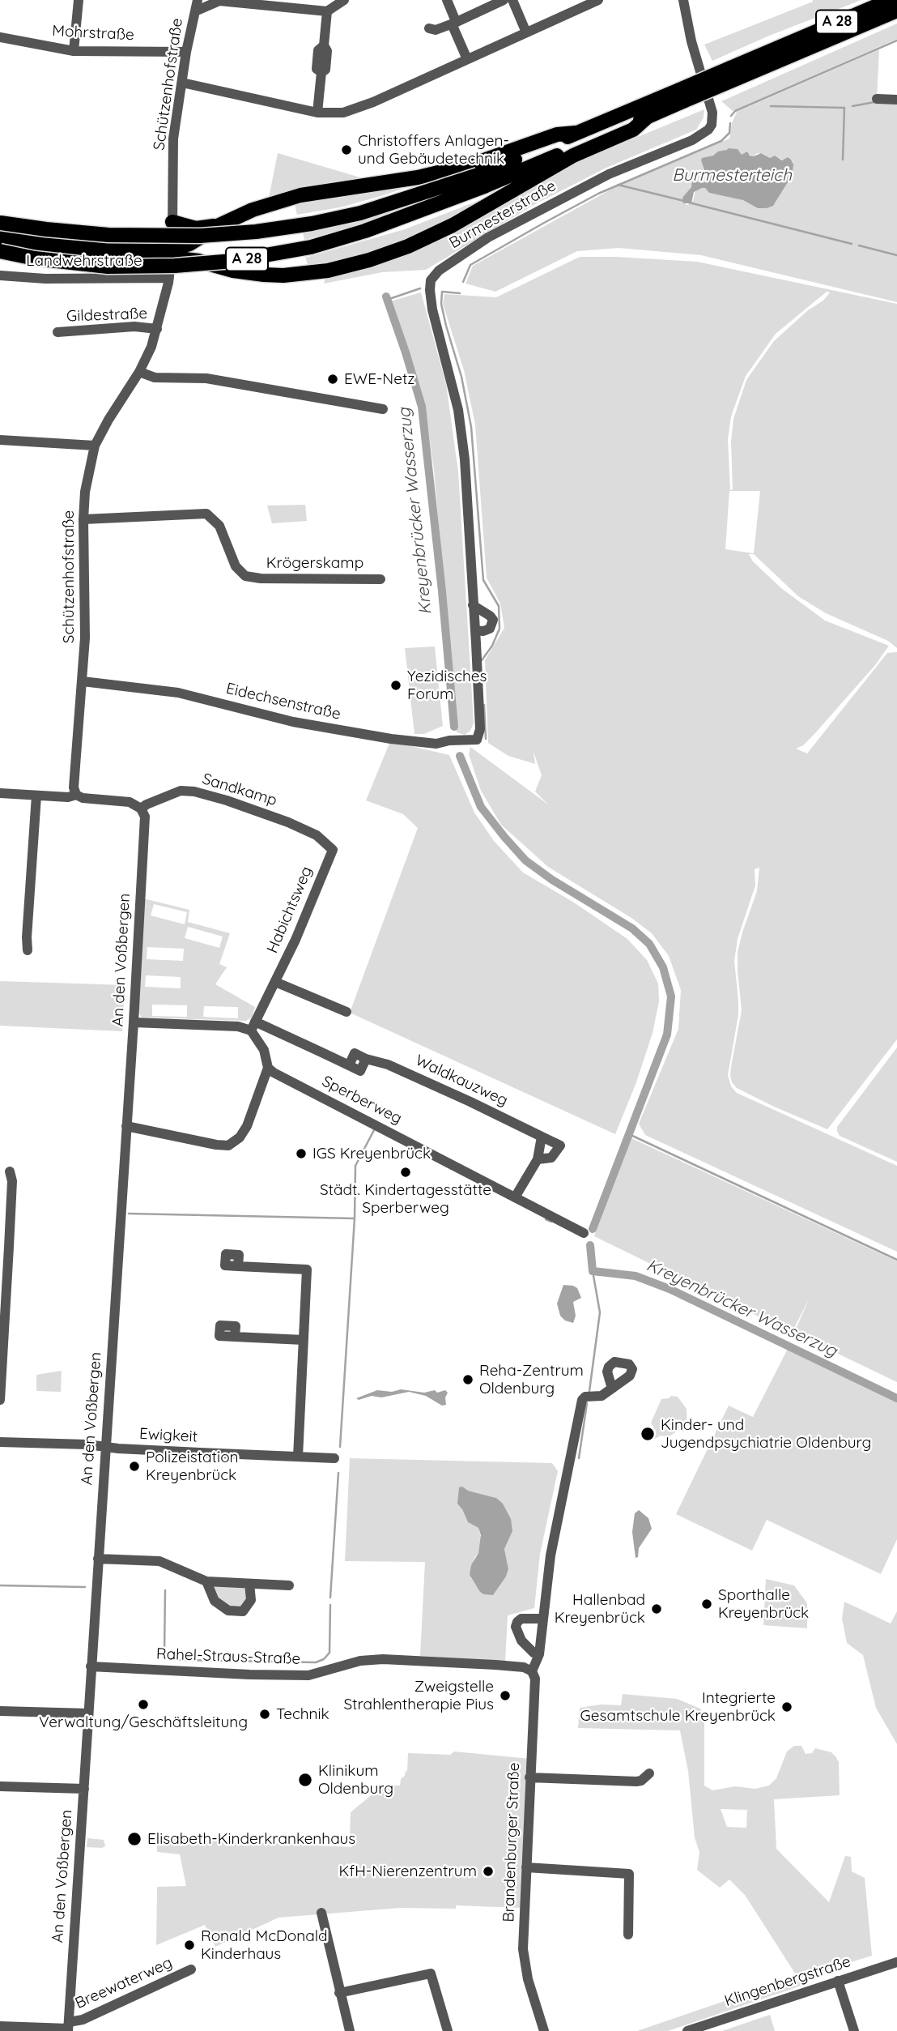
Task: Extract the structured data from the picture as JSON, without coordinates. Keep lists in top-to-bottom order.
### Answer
{
  "streets": {
    "highway": ["A 28"],
    "street": [
      "Mohrstraße",
      "Schützenhofstraße",
      "Burmesterstraße",
      "Landwehrstraße",
      "Gildestraße",
      "Krögerskamp",
      "Eidechsenstraße",
      "Sandkamp",
      "Habichtsweg",
      "An den Voßbergen",
      "Waldkauzweg",
      "Sperberweg",
      "Ewigkeit",
      "Rahel-Straus-Straße",
      "Brandenburger Straße",
      "Klingenbergstraße",
      "Breewaterweg"
    ]
  },
  "crossings": [
    ["Mohrstraße", "Schützenhofstraße"],
    ["Schützenhofstraße", "Landwehrstraße"],
    ["Schützenhofstraße", "Gildestraße"],
    ["Schützenhofstraße", "Krögerskamp"],
    ["Schützenhofstraße", "Eidechsenstraße"],
    ["Burmesterstraße", "Eidechsenstraße"],
    ["Sandkamp", "Habichtsweg"],
    ["Sandkamp", "An den Voßbergen"],
    ["Habichtsweg", "Waldkauzweg"],
    ["An den Voßbergen", "Ewigkeit"],
    ["An den Voßbergen", "Rahel-Straus-Straße"],
    ["An den Voßbergen", "Breewaterweg"],
    ["Waldkauzweg", "Sperberweg"],
    ["Rahel-Straus-Straße", "Brandenburger Straße"]
  ],
  "water": ["Burmesterteich", "Kreyenbrücker Wasserzug"],
  "places": [
    "Christoffers Anlagen- und Gebäudetechnik",
    "EWE-Netz",
    "Yezidisches Forum",
    "IGS Kreyenbrück",
    "Städt. Kindertagesstätte Sperberweg",
    "Reha-Zentrum Oldenburg",
    "Kinder- und Jugendpsychiatrie Oldenburg",
    "Polizeistation Kreyenbrück",
    "Sporthalle Kreyenbrück",
    "Hallenbad Kreyenbrück",
    "Zweigstelle Strahlentherapie Pius",
    "Verwaltung/Geschäftsleitung",
    "Integrierte Gesamtschule Kreyenbrück",
    "Technik",
    "Klinikum Oldenburg",
    "Elisabeth-Kinderkrankenhaus",
    "KfH-Nierenzentrum",
    "Ronald McDonald Kinderhaus"
  ]
}
